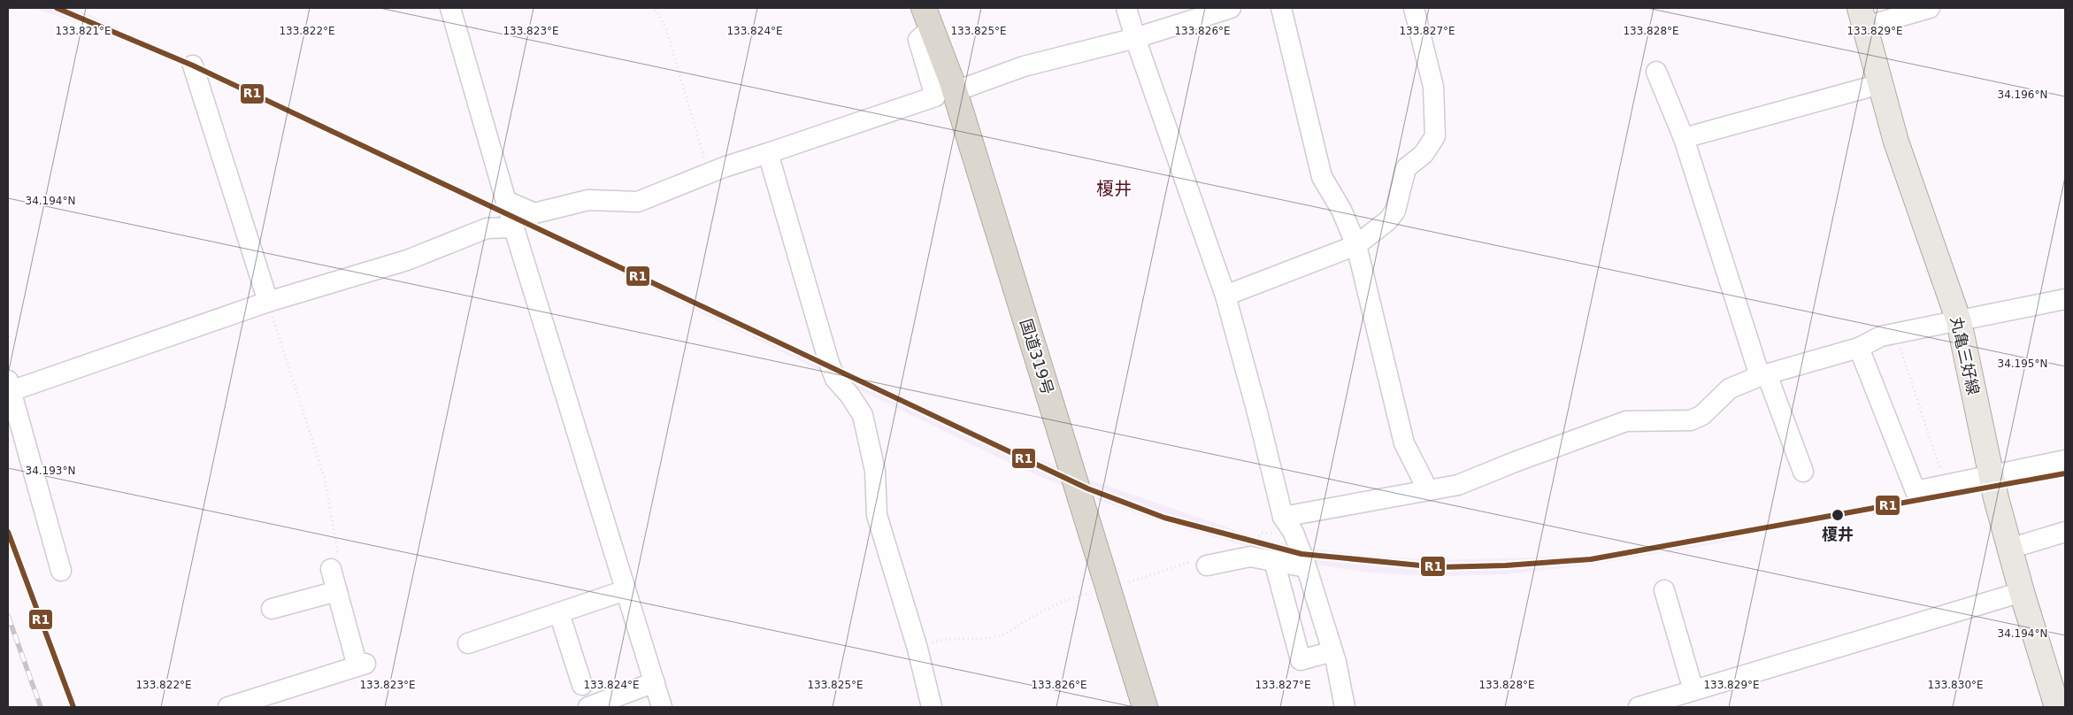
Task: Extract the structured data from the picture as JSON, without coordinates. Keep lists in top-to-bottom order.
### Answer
{
  "streets": {
    "highway": ["国道319号"],
    "main road": ["丸亀三好線"]
  },
  "districts": ["榎井"],
  "places": ["榎井"],
  "lines": ["transit line R1"],
  "coordinates": [
    "133.821°E",
    "133.822°E",
    "133.823°E",
    "133.824°E",
    "133.825°E",
    "133.826°E",
    "133.827°E",
    "133.828°E",
    "133.829°E",
    "34.196°N",
    "34.194°N",
    "34.195°N",
    "34.193°N",
    "133.830°E"
  ]
}
